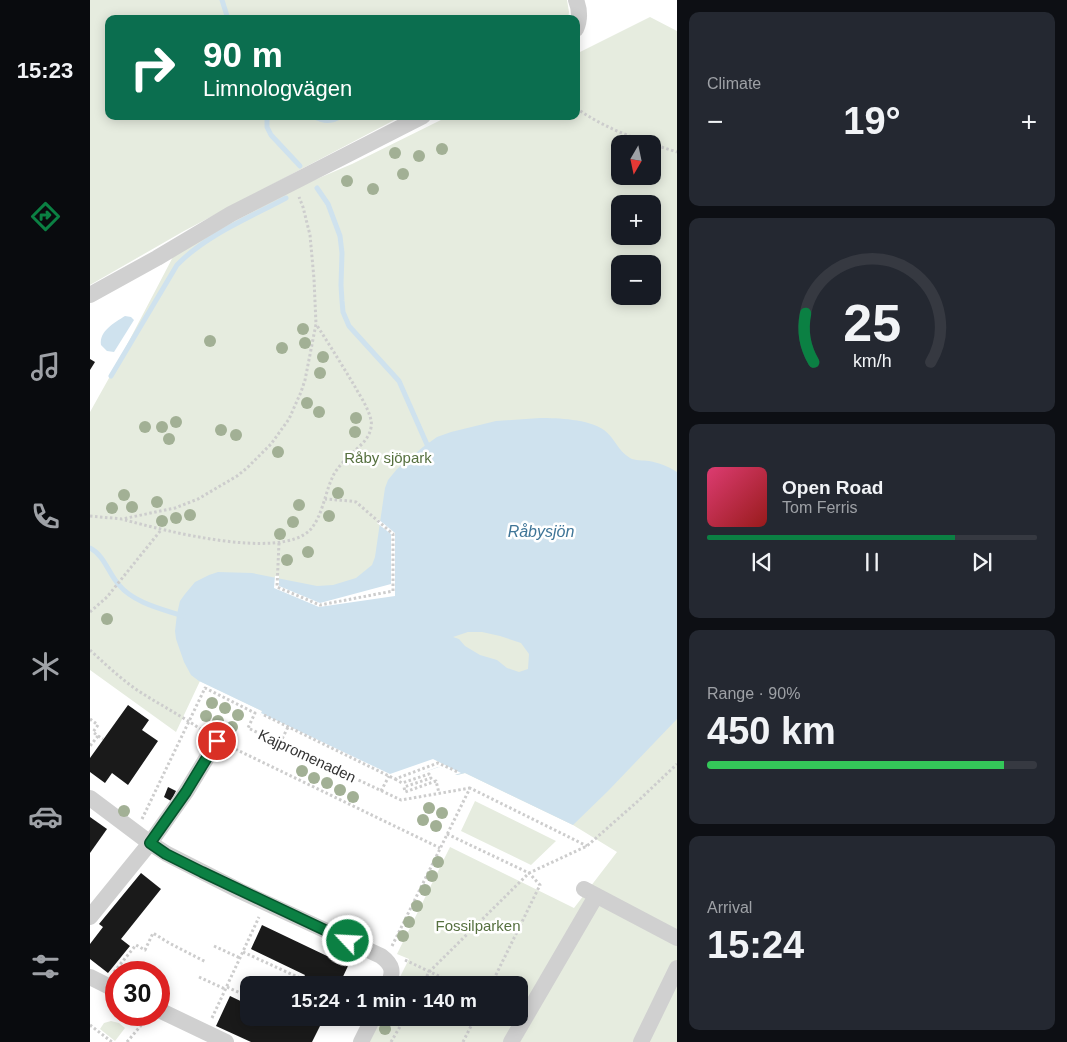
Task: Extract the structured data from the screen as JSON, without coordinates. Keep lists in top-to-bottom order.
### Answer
{
  "streets": {
    "path": ["Kajpromenaden"]
  },
  "water": ["Råbysjön"],
  "parks": ["Råby sjöpark", "Fossilparken"],
  "north": "bottom",
  "page": {
    "tabs": "15:23",
    "tile": [
      "Climate",
      ["Range · 90%", "450 km"],
      ["Arrival", "15:24"]
    ],
    "turn": ["90 m", "Limnologvägen"],
    "heat": ["−", "19°", "+"],
    "map_buttons": ["+", "−"],
    "song": ["Open Road", "Tom Ferris"],
    "limit": "30",
    "trip": "15:24 · 1 min · 140 m",
    "gauge": ["25", "km/h"]
  }
}
